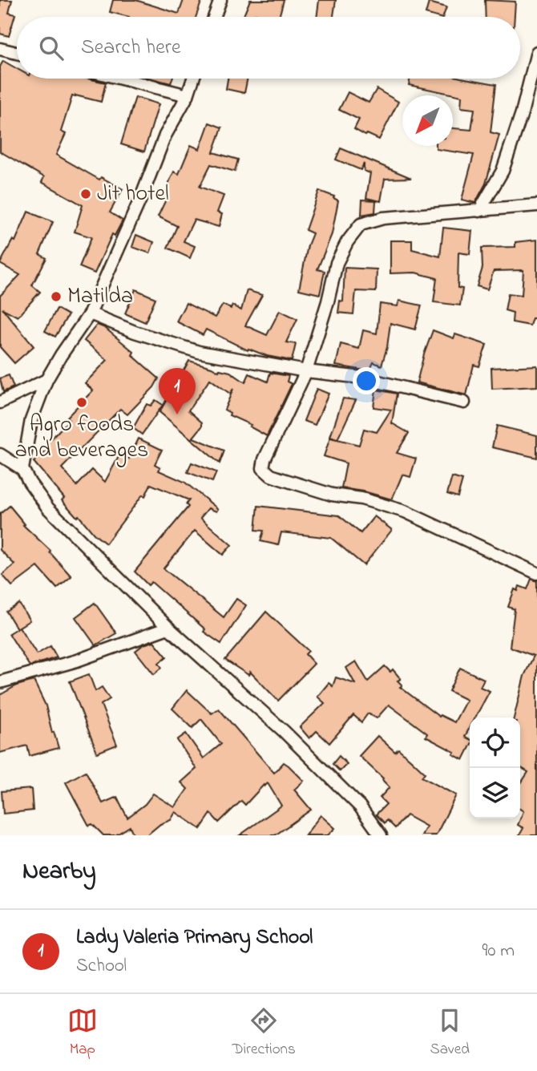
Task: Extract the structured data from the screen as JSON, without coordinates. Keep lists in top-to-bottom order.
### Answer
{
  "places": ["Jit hotel", "Matilda", "Agro foods and beverages"],
  "north": "bottom left",
  "page": {
    "search": "Search here",
    "pins": "1",
    "heading": "Nearby",
    "list": [
      {
        "mark": "1",
        "name": "Lady Valeria Primary School",
        "note": "School",
        "value": "90 m"
      }
    ],
    "nav": ["Map", "Directions", "Saved"]
  }
}
